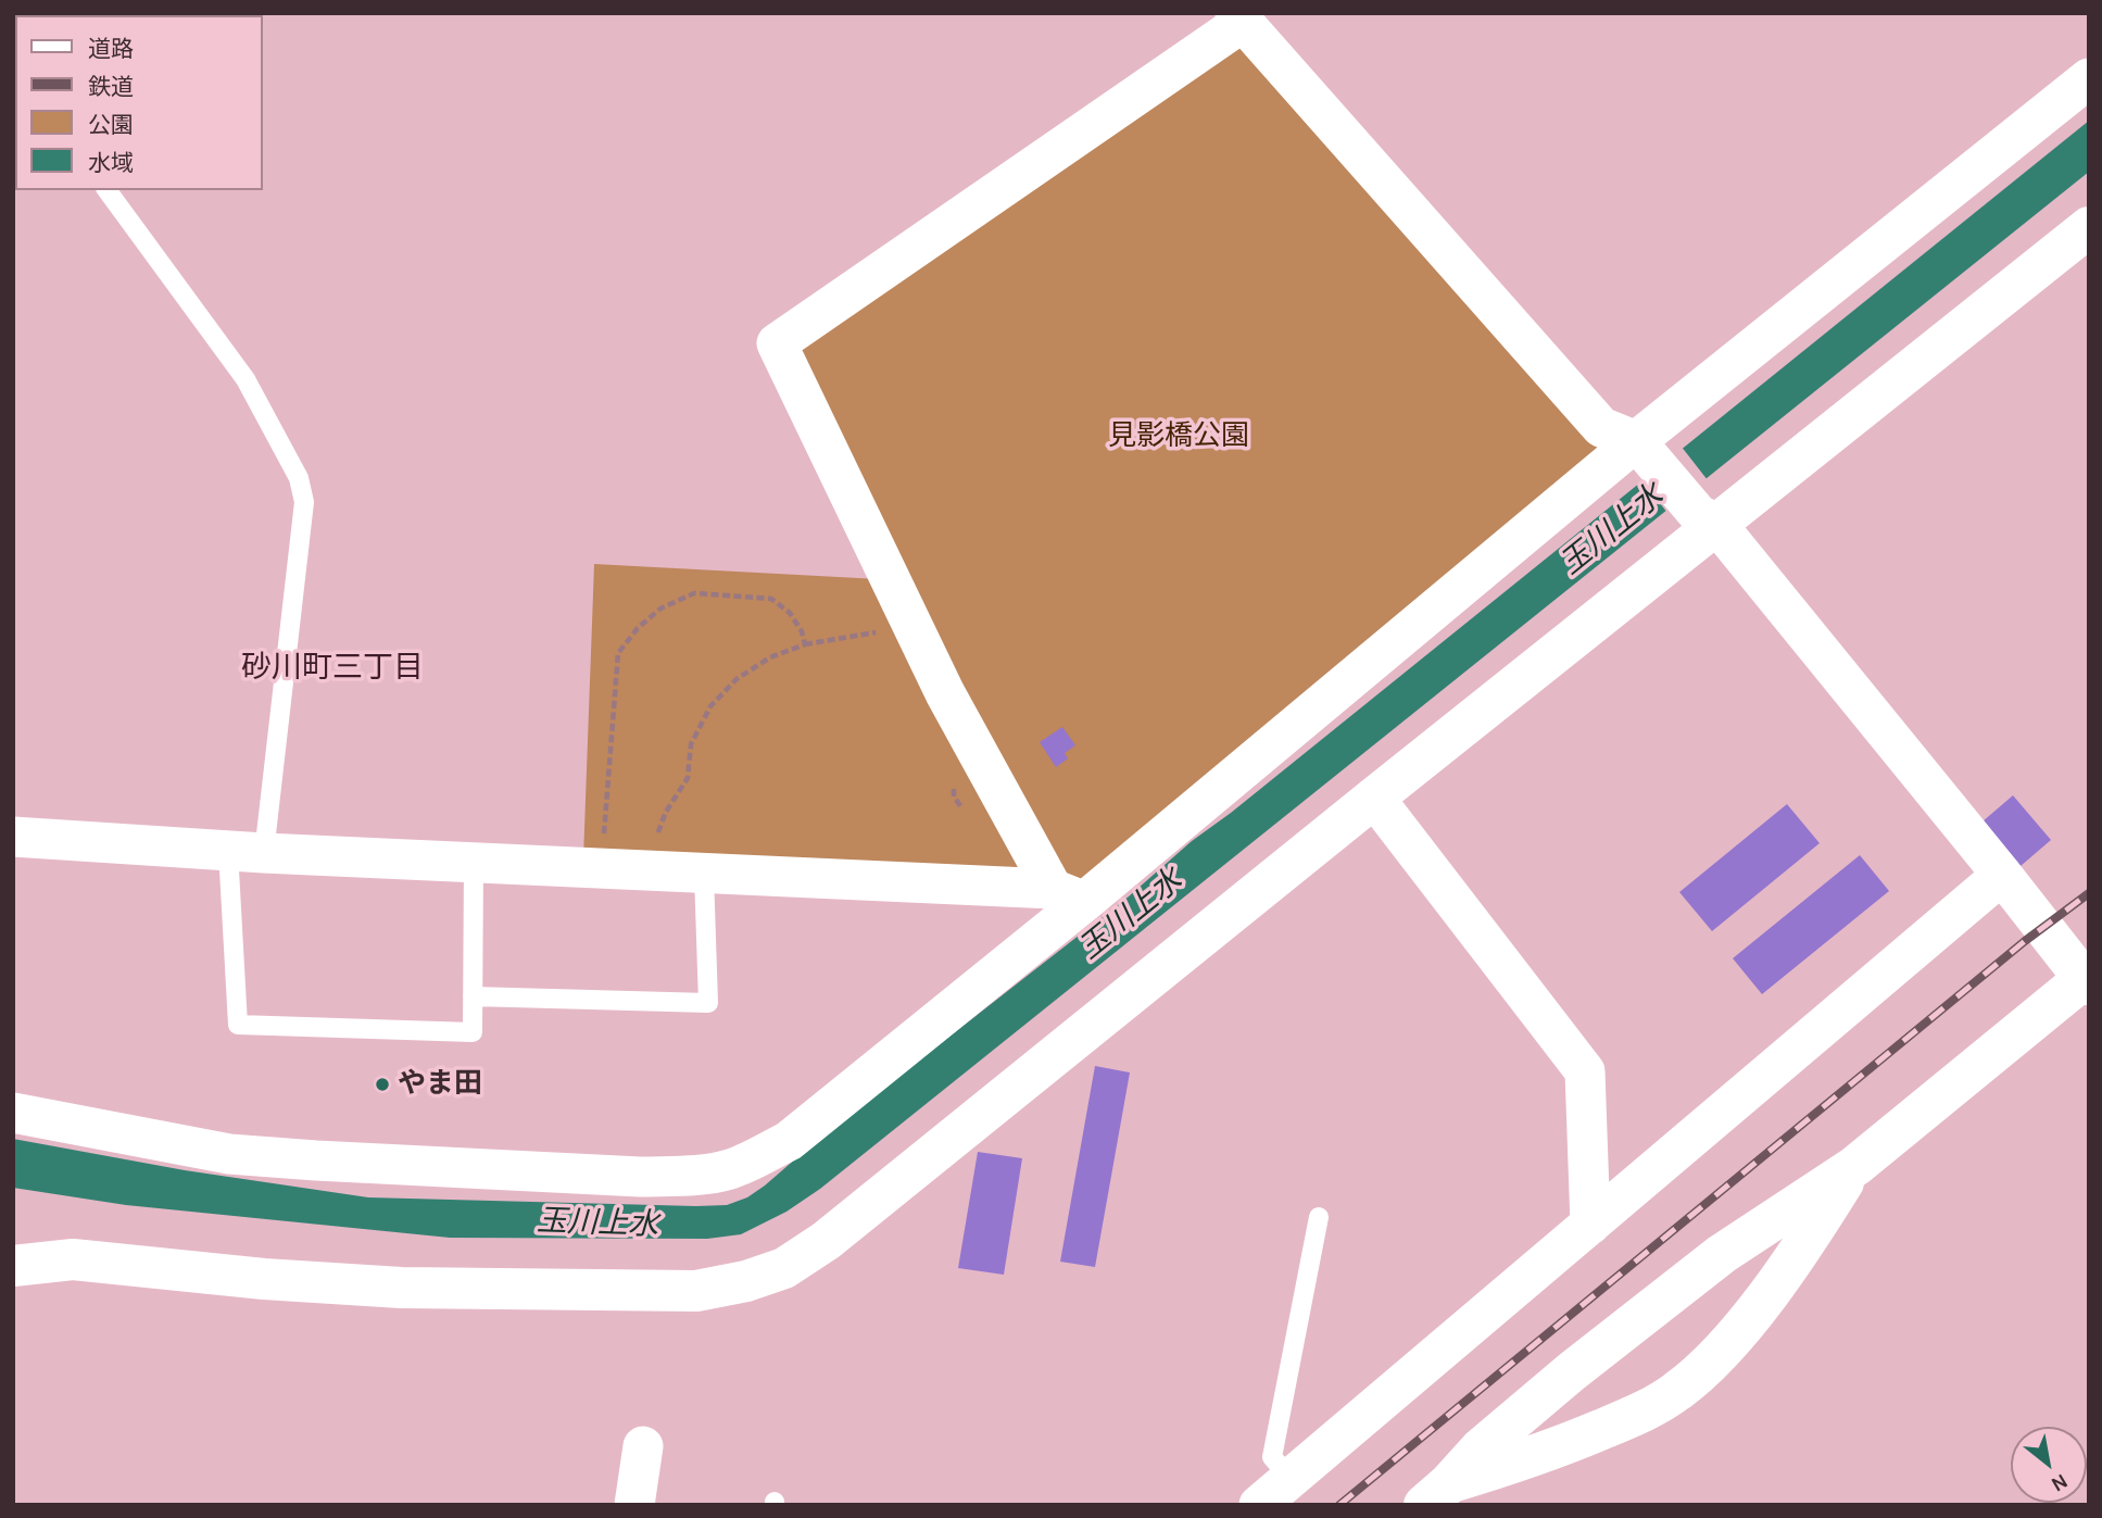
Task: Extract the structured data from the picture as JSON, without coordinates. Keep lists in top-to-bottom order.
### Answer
{
  "districts": ["砂川町三丁目"],
  "water": ["玉川上水"],
  "parks": ["見影橋公園"],
  "places": ["やま田"],
  "legend": [
    "道路",
    "鉄道",
    "公園",
    "水域"
  ],
  "north": "bottom right"
}
